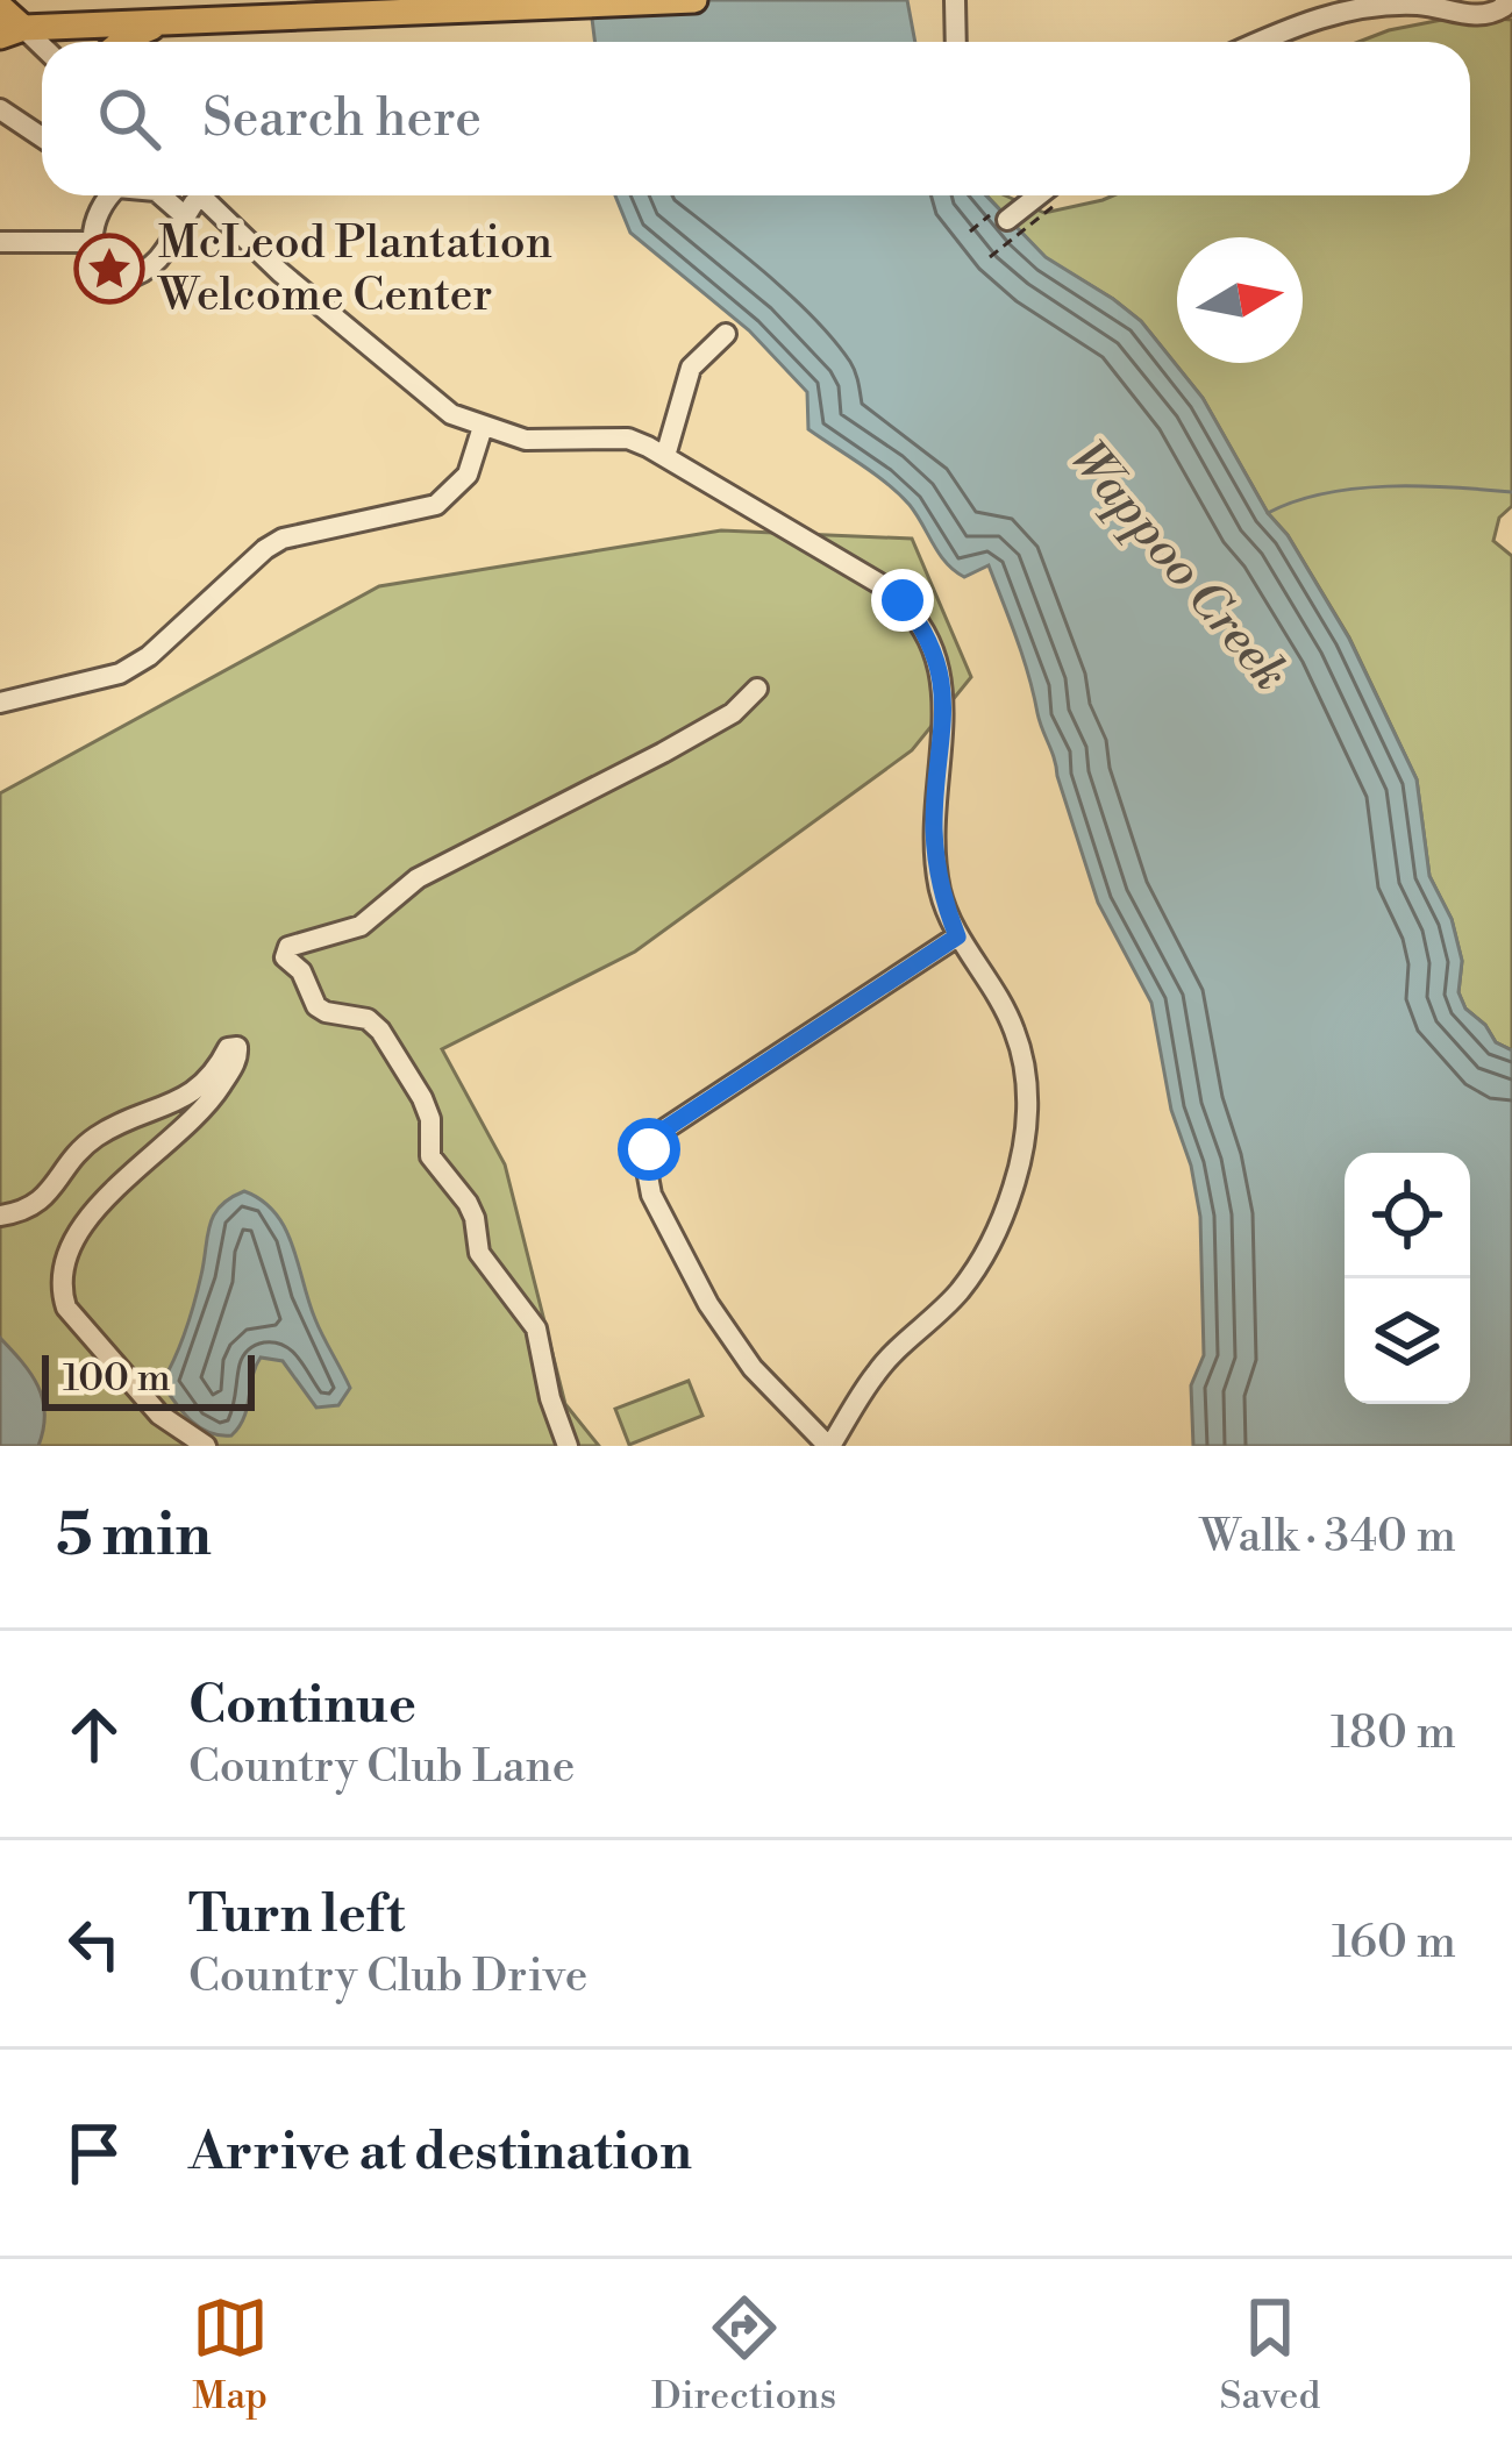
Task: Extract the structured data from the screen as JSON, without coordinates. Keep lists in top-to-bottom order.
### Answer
{
  "water": ["Wappoo Creek"],
  "places": {
    "place": ["McLeod Plantation Welcome Center"]
  },
  "scale_bar": "100 m",
  "north": "right",
  "page": {
    "search": "Search here",
    "scale": "100 m",
    "heading": ["5 min", "Walk · 340 m"],
    "list": [
      ["Continue", "Country Club Lane", "180 m"],
      ["Turn left", "Country Club Drive", "160 m"],
      "Arrive at destination"
    ],
    "nav": ["Map", "Directions", "Saved"]
  }
}
